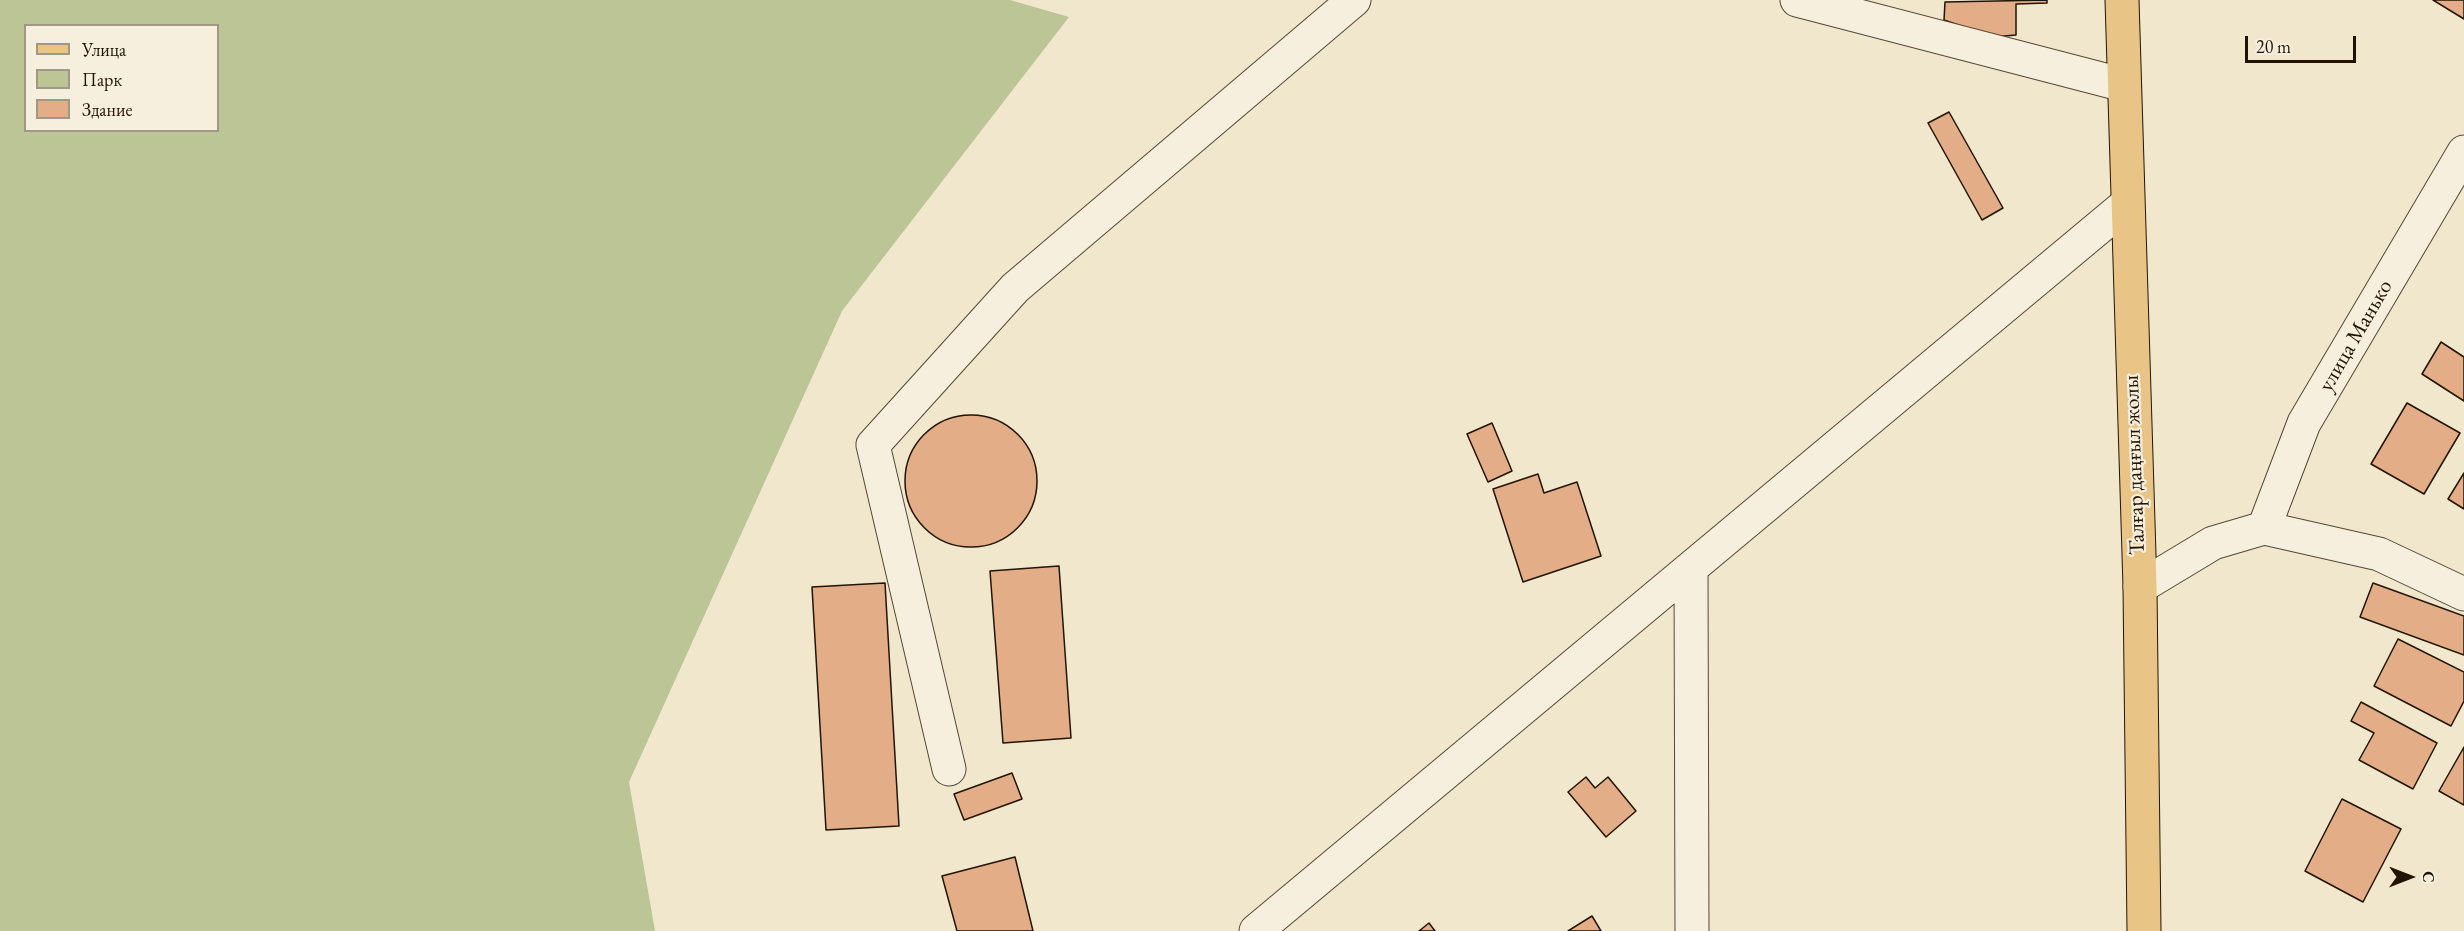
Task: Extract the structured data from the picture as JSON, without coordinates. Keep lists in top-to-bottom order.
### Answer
{
  "streets": {
    "main road": ["Талғар даңғыл жолы"],
    "street": ["улица Манько"]
  },
  "legend": ["Улица", "Парк", "Здание"],
  "scale_bar": "20 m",
  "north": "right"
}
